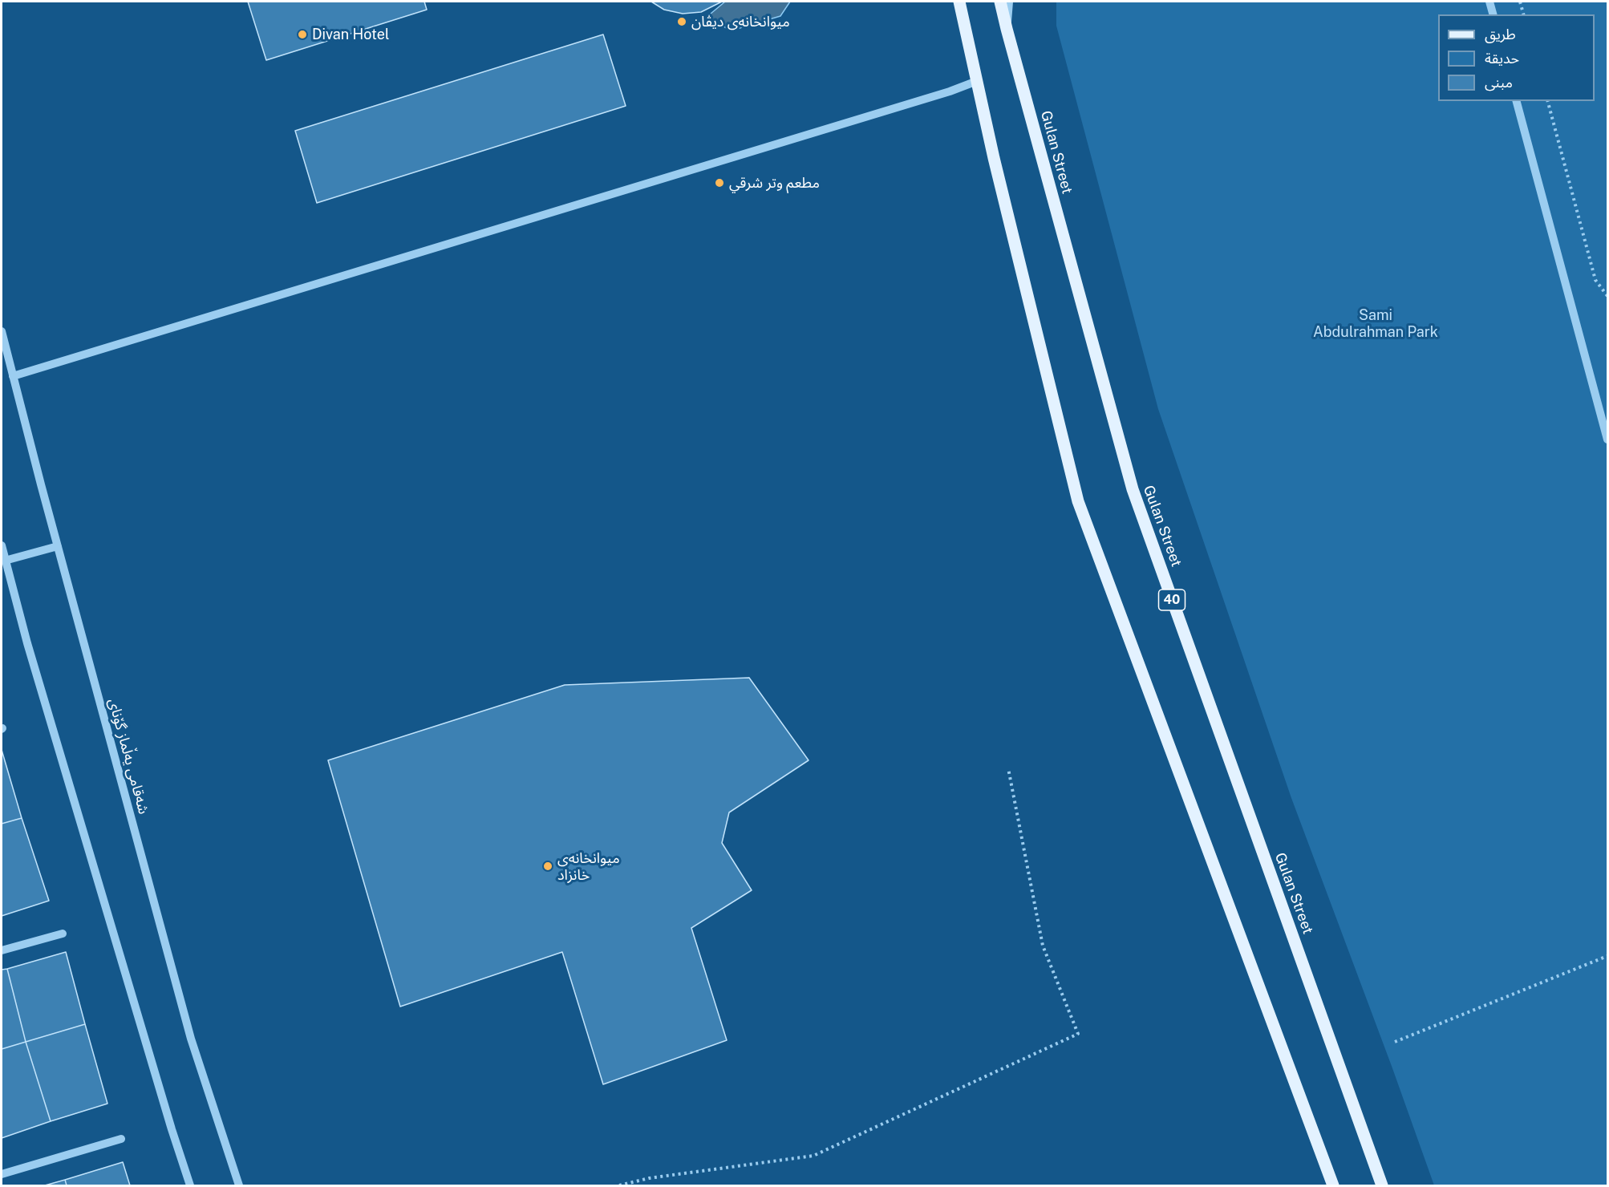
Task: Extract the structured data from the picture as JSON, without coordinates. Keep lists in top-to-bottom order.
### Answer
{
  "streets": {
    "main road": ["Gulan Street", "40"],
    "street": ["شەقامی یەڵماز گۆنای"]
  },
  "parks": ["Sami Abdulrahman Park"],
  "places": [
    "میوانخانەی دیڤان",
    "Divan Hotel",
    "مطعم وتر شرقي",
    "میوانخانەی خانزاد"
  ],
  "legend": ["طريق", "حديقة", "مبنى"]
}
